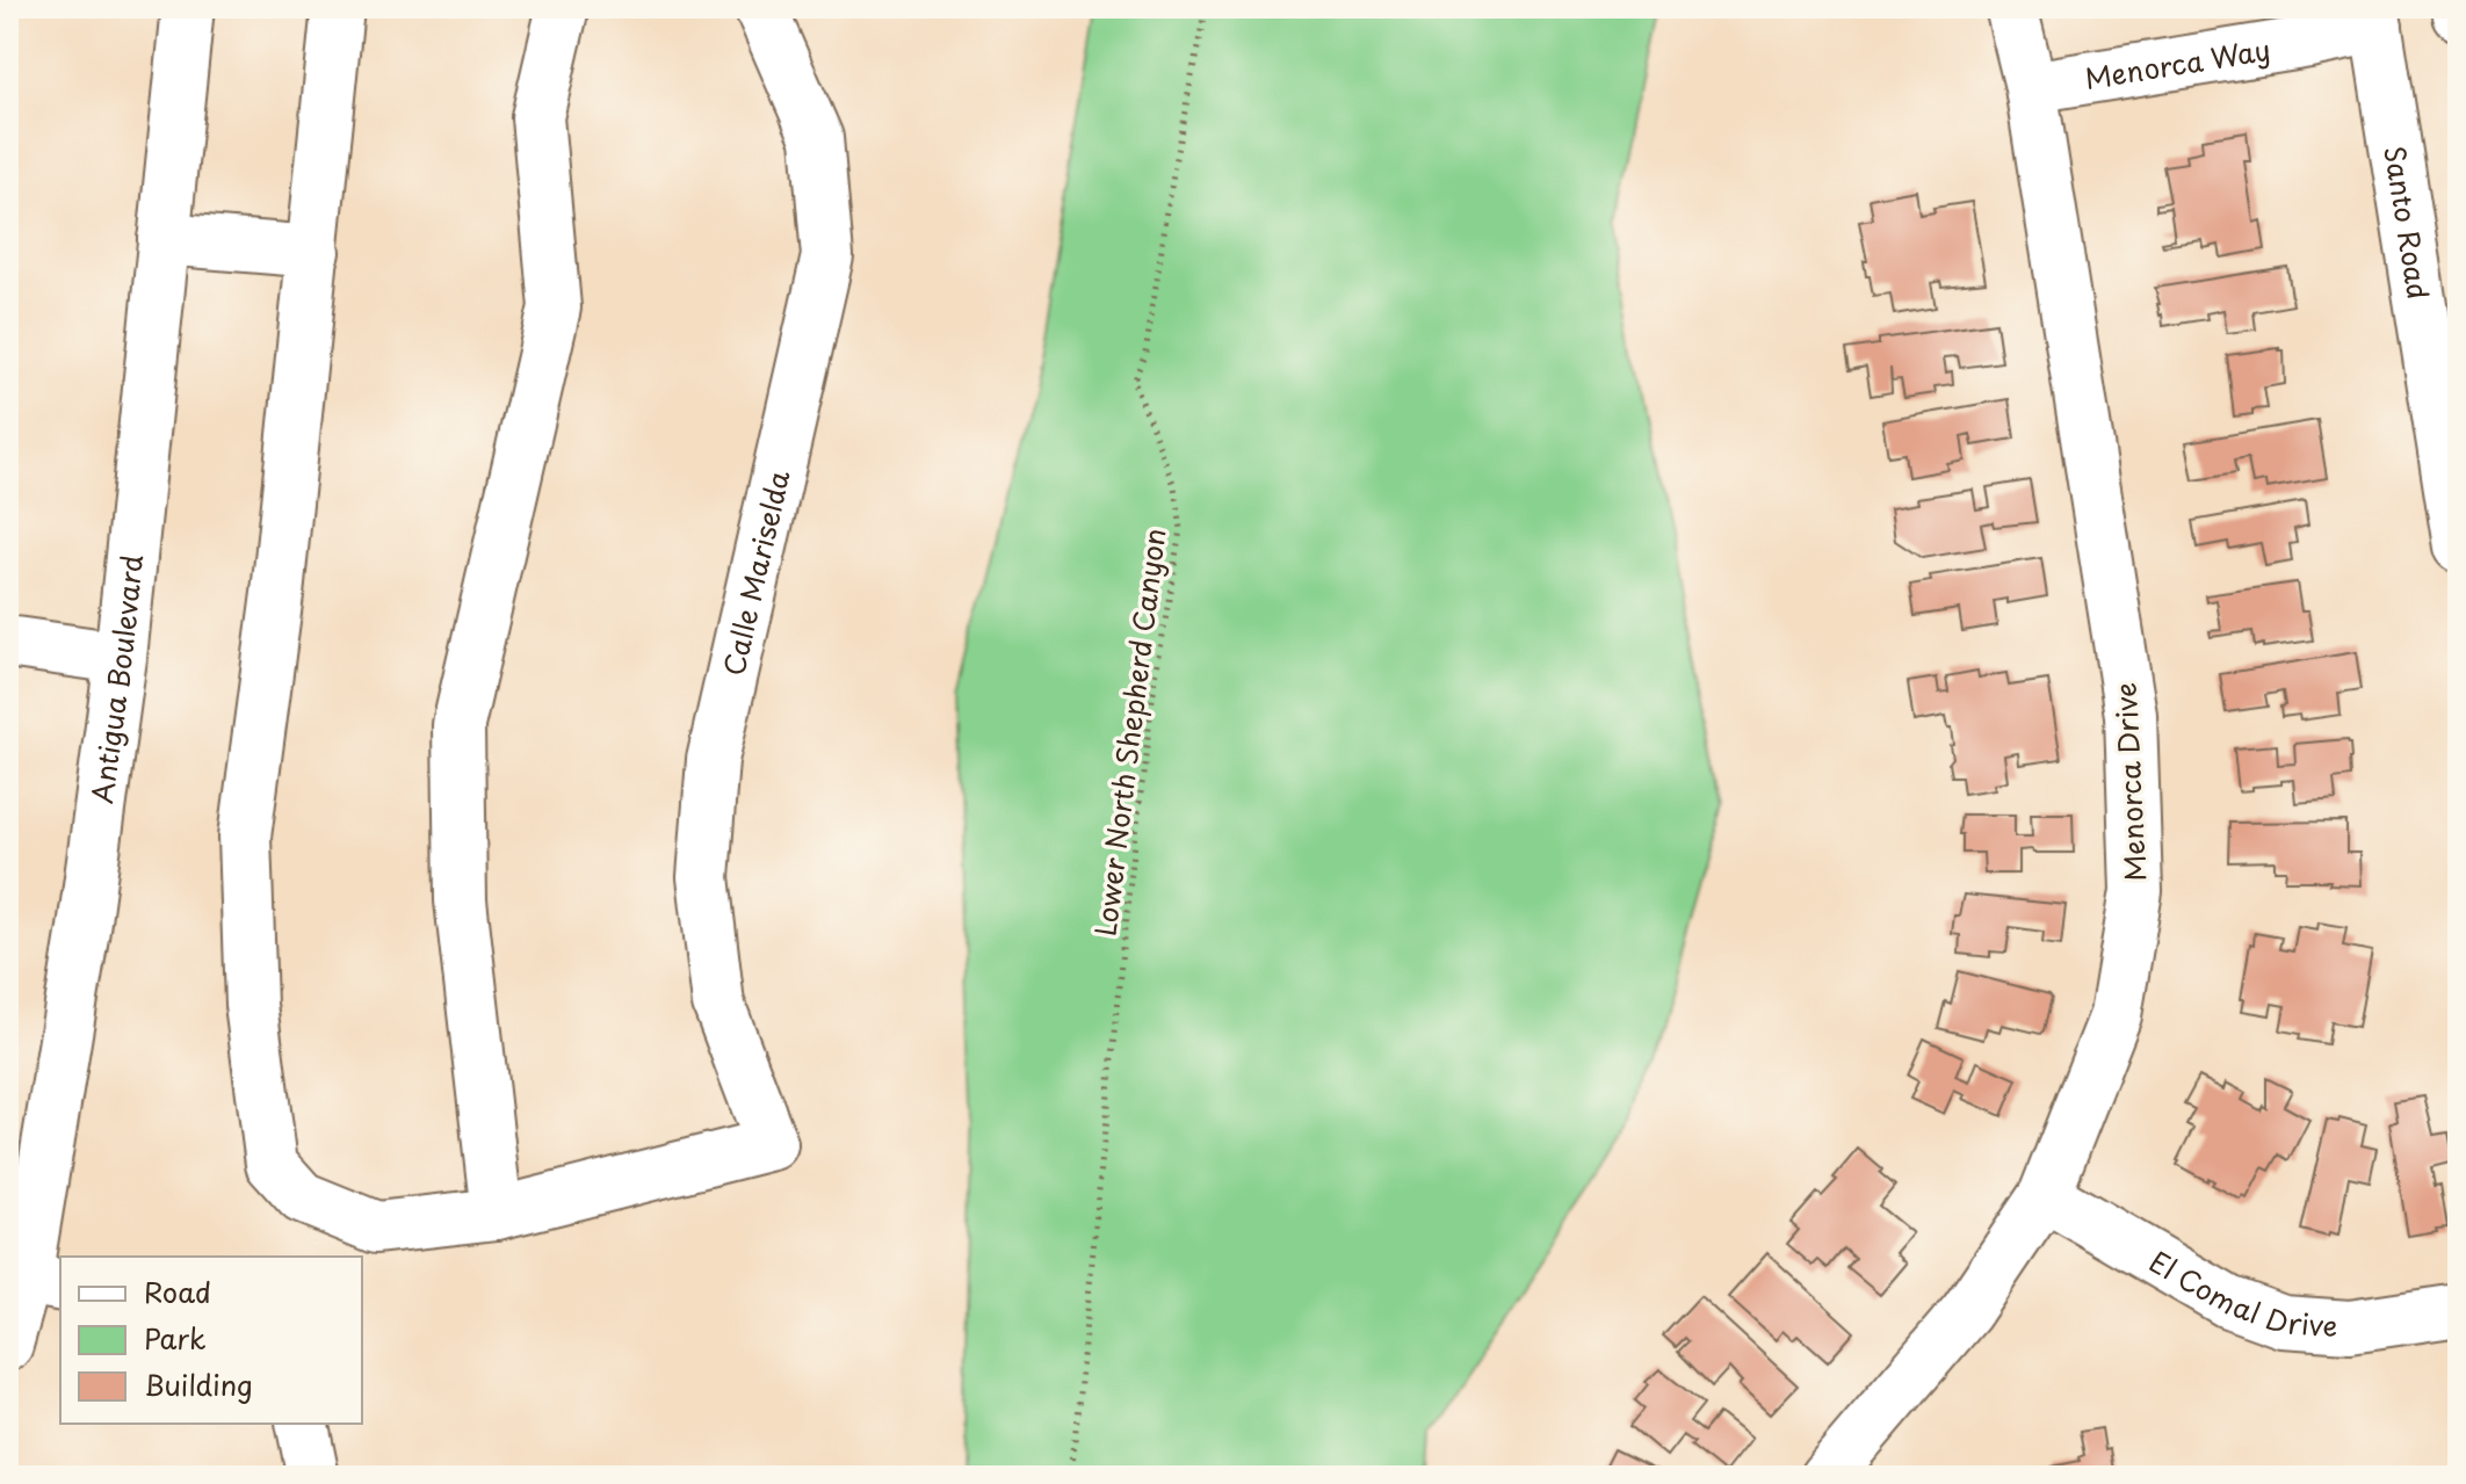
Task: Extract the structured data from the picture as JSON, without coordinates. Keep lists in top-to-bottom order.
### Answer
{
  "streets": {
    "street": [
      "Menorca Way",
      "Santo Road",
      "Calle Mariselda",
      "Antigua Boulevard",
      "Menorca Drive",
      "El Comal Drive"
    ],
    "path": ["Lower North Shepherd Canyon"]
  },
  "crossings": [
    ["Menorca Way", "Santo Road"],
    ["Menorca Way", "Menorca Drive"],
    ["Menorca Drive", "El Comal Drive"]
  ],
  "legend": ["Road", "Park", "Building"]
}
